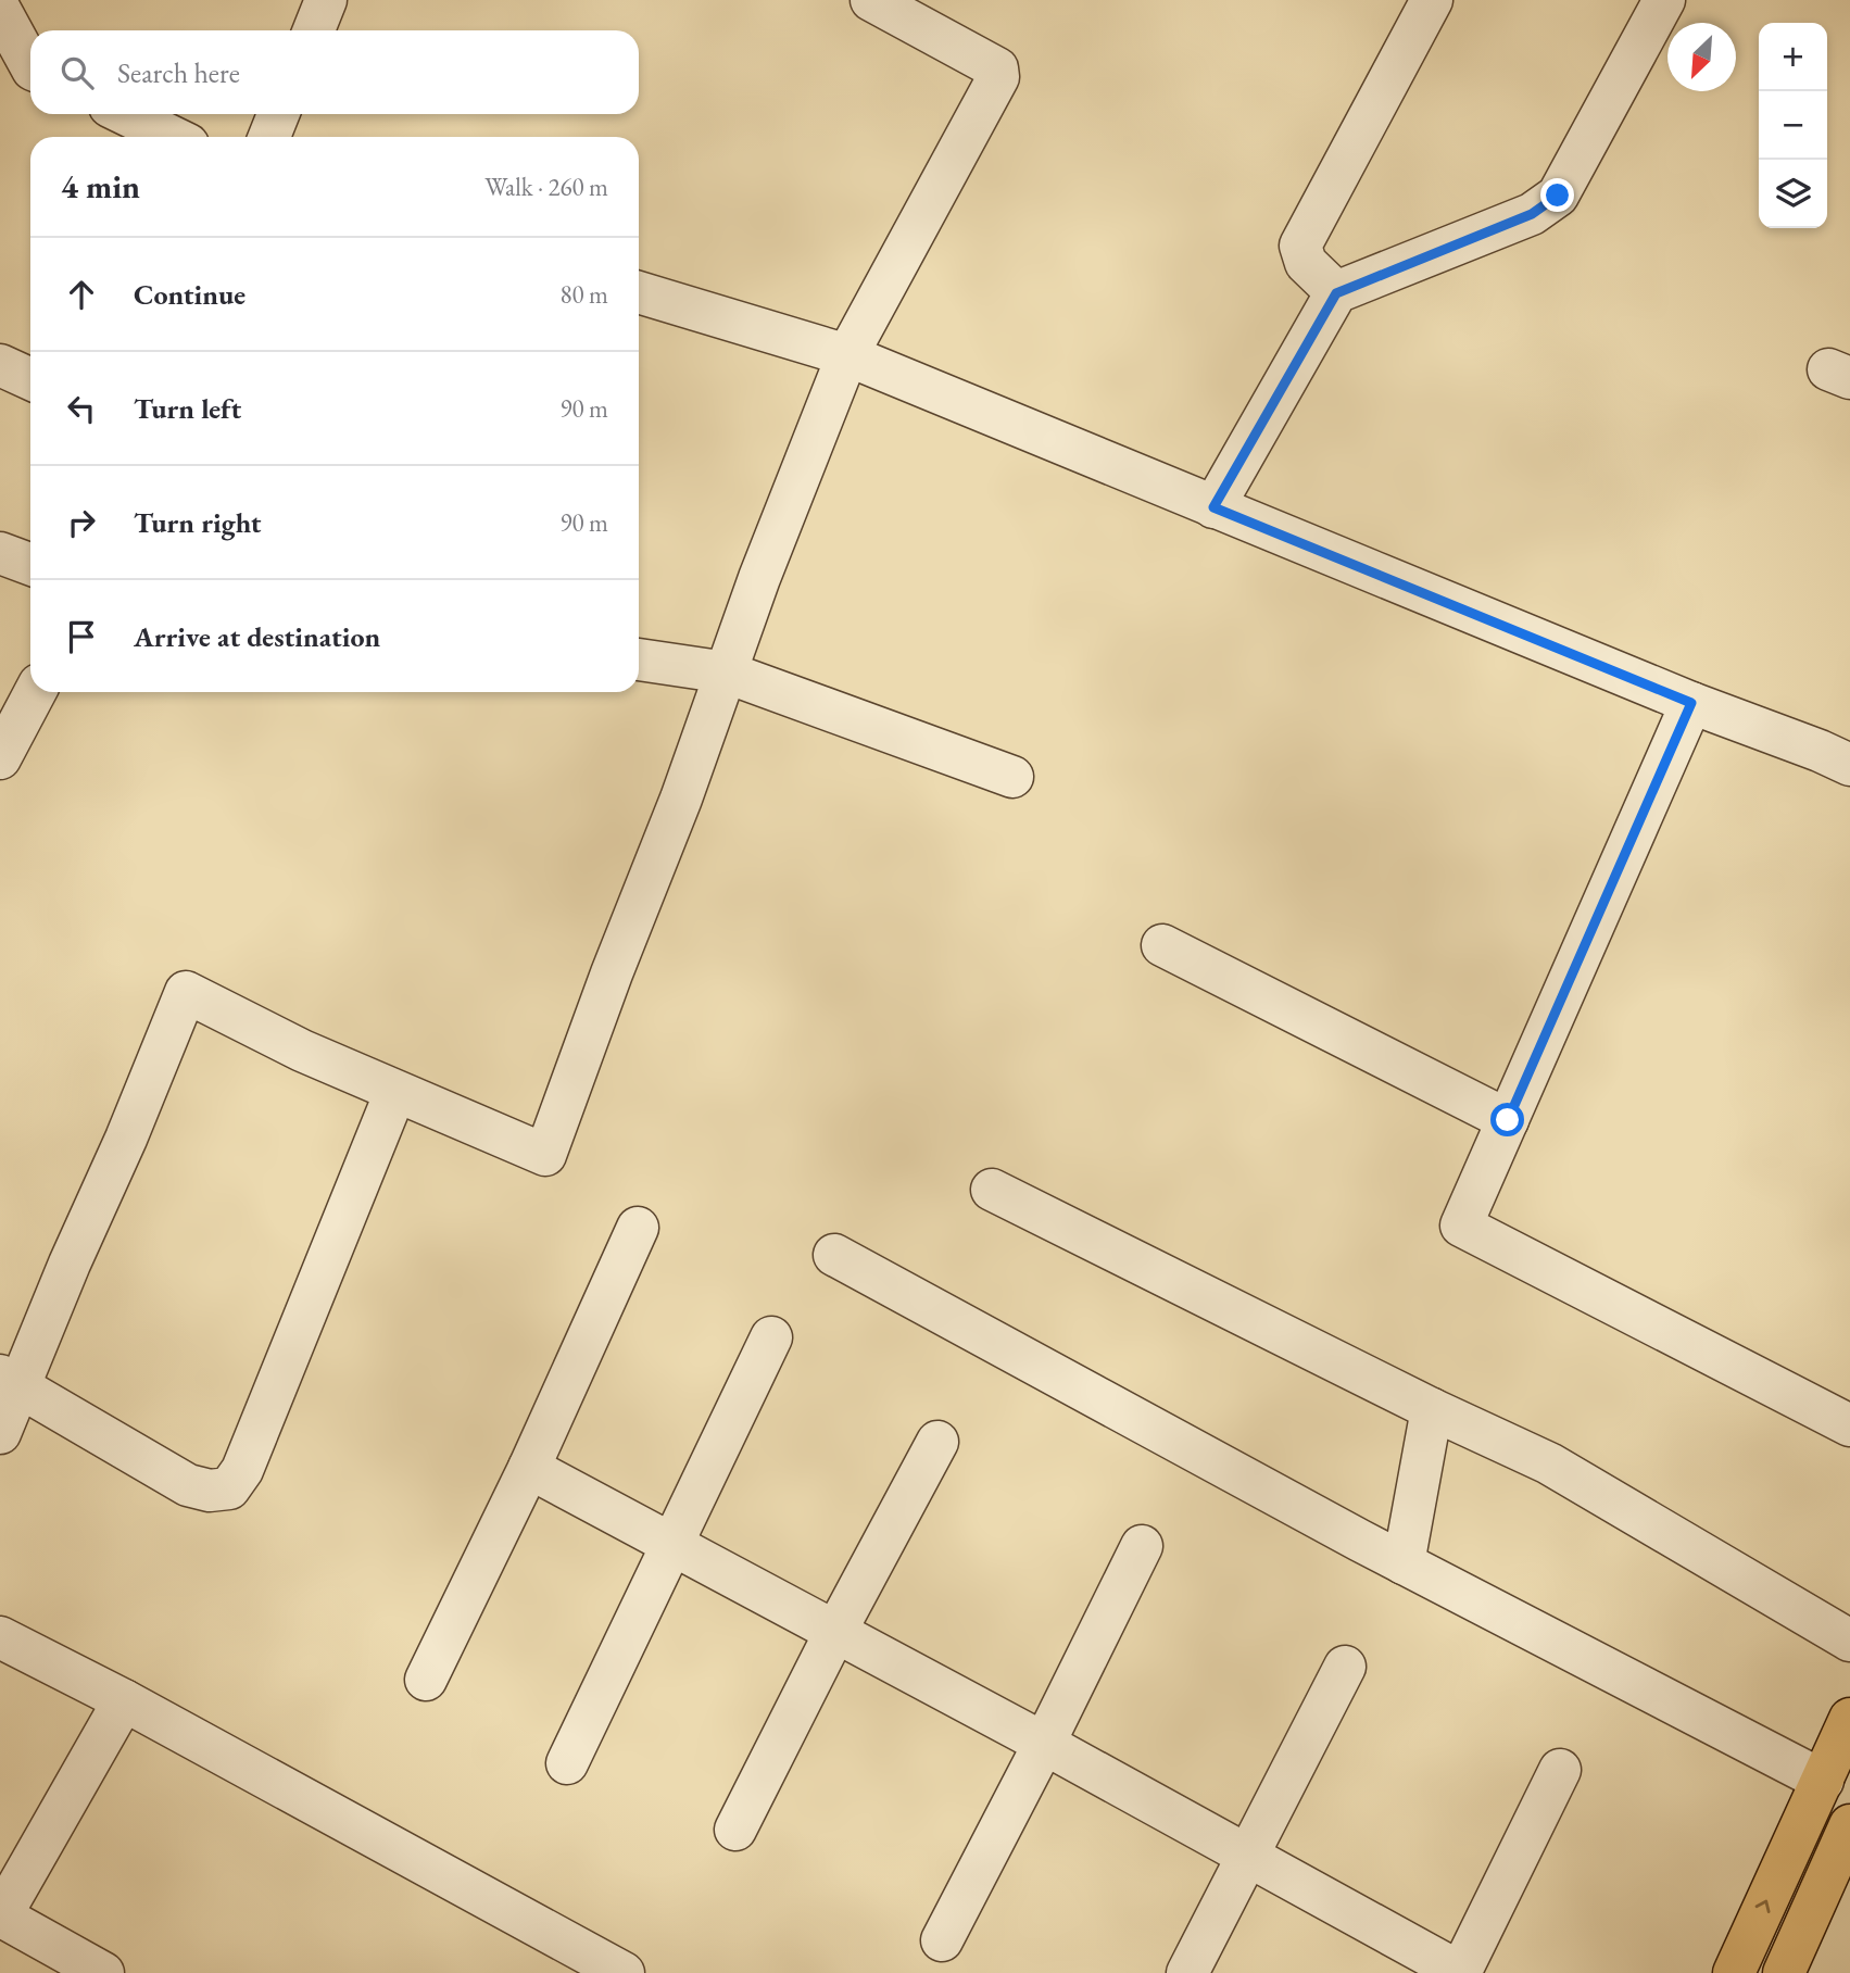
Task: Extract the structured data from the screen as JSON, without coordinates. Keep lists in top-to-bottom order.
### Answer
{
  "north": "bottom left",
  "page": {
    "map_buttons": ["+", "−"],
    "search": "Search here",
    "heading": ["4 min", "Walk · 260 m"],
    "list": [
      ["Continue", "80 m"],
      ["Turn left", "90 m"],
      ["Turn right", "90 m"],
      "Arrive at destination"
    ]
  }
}
